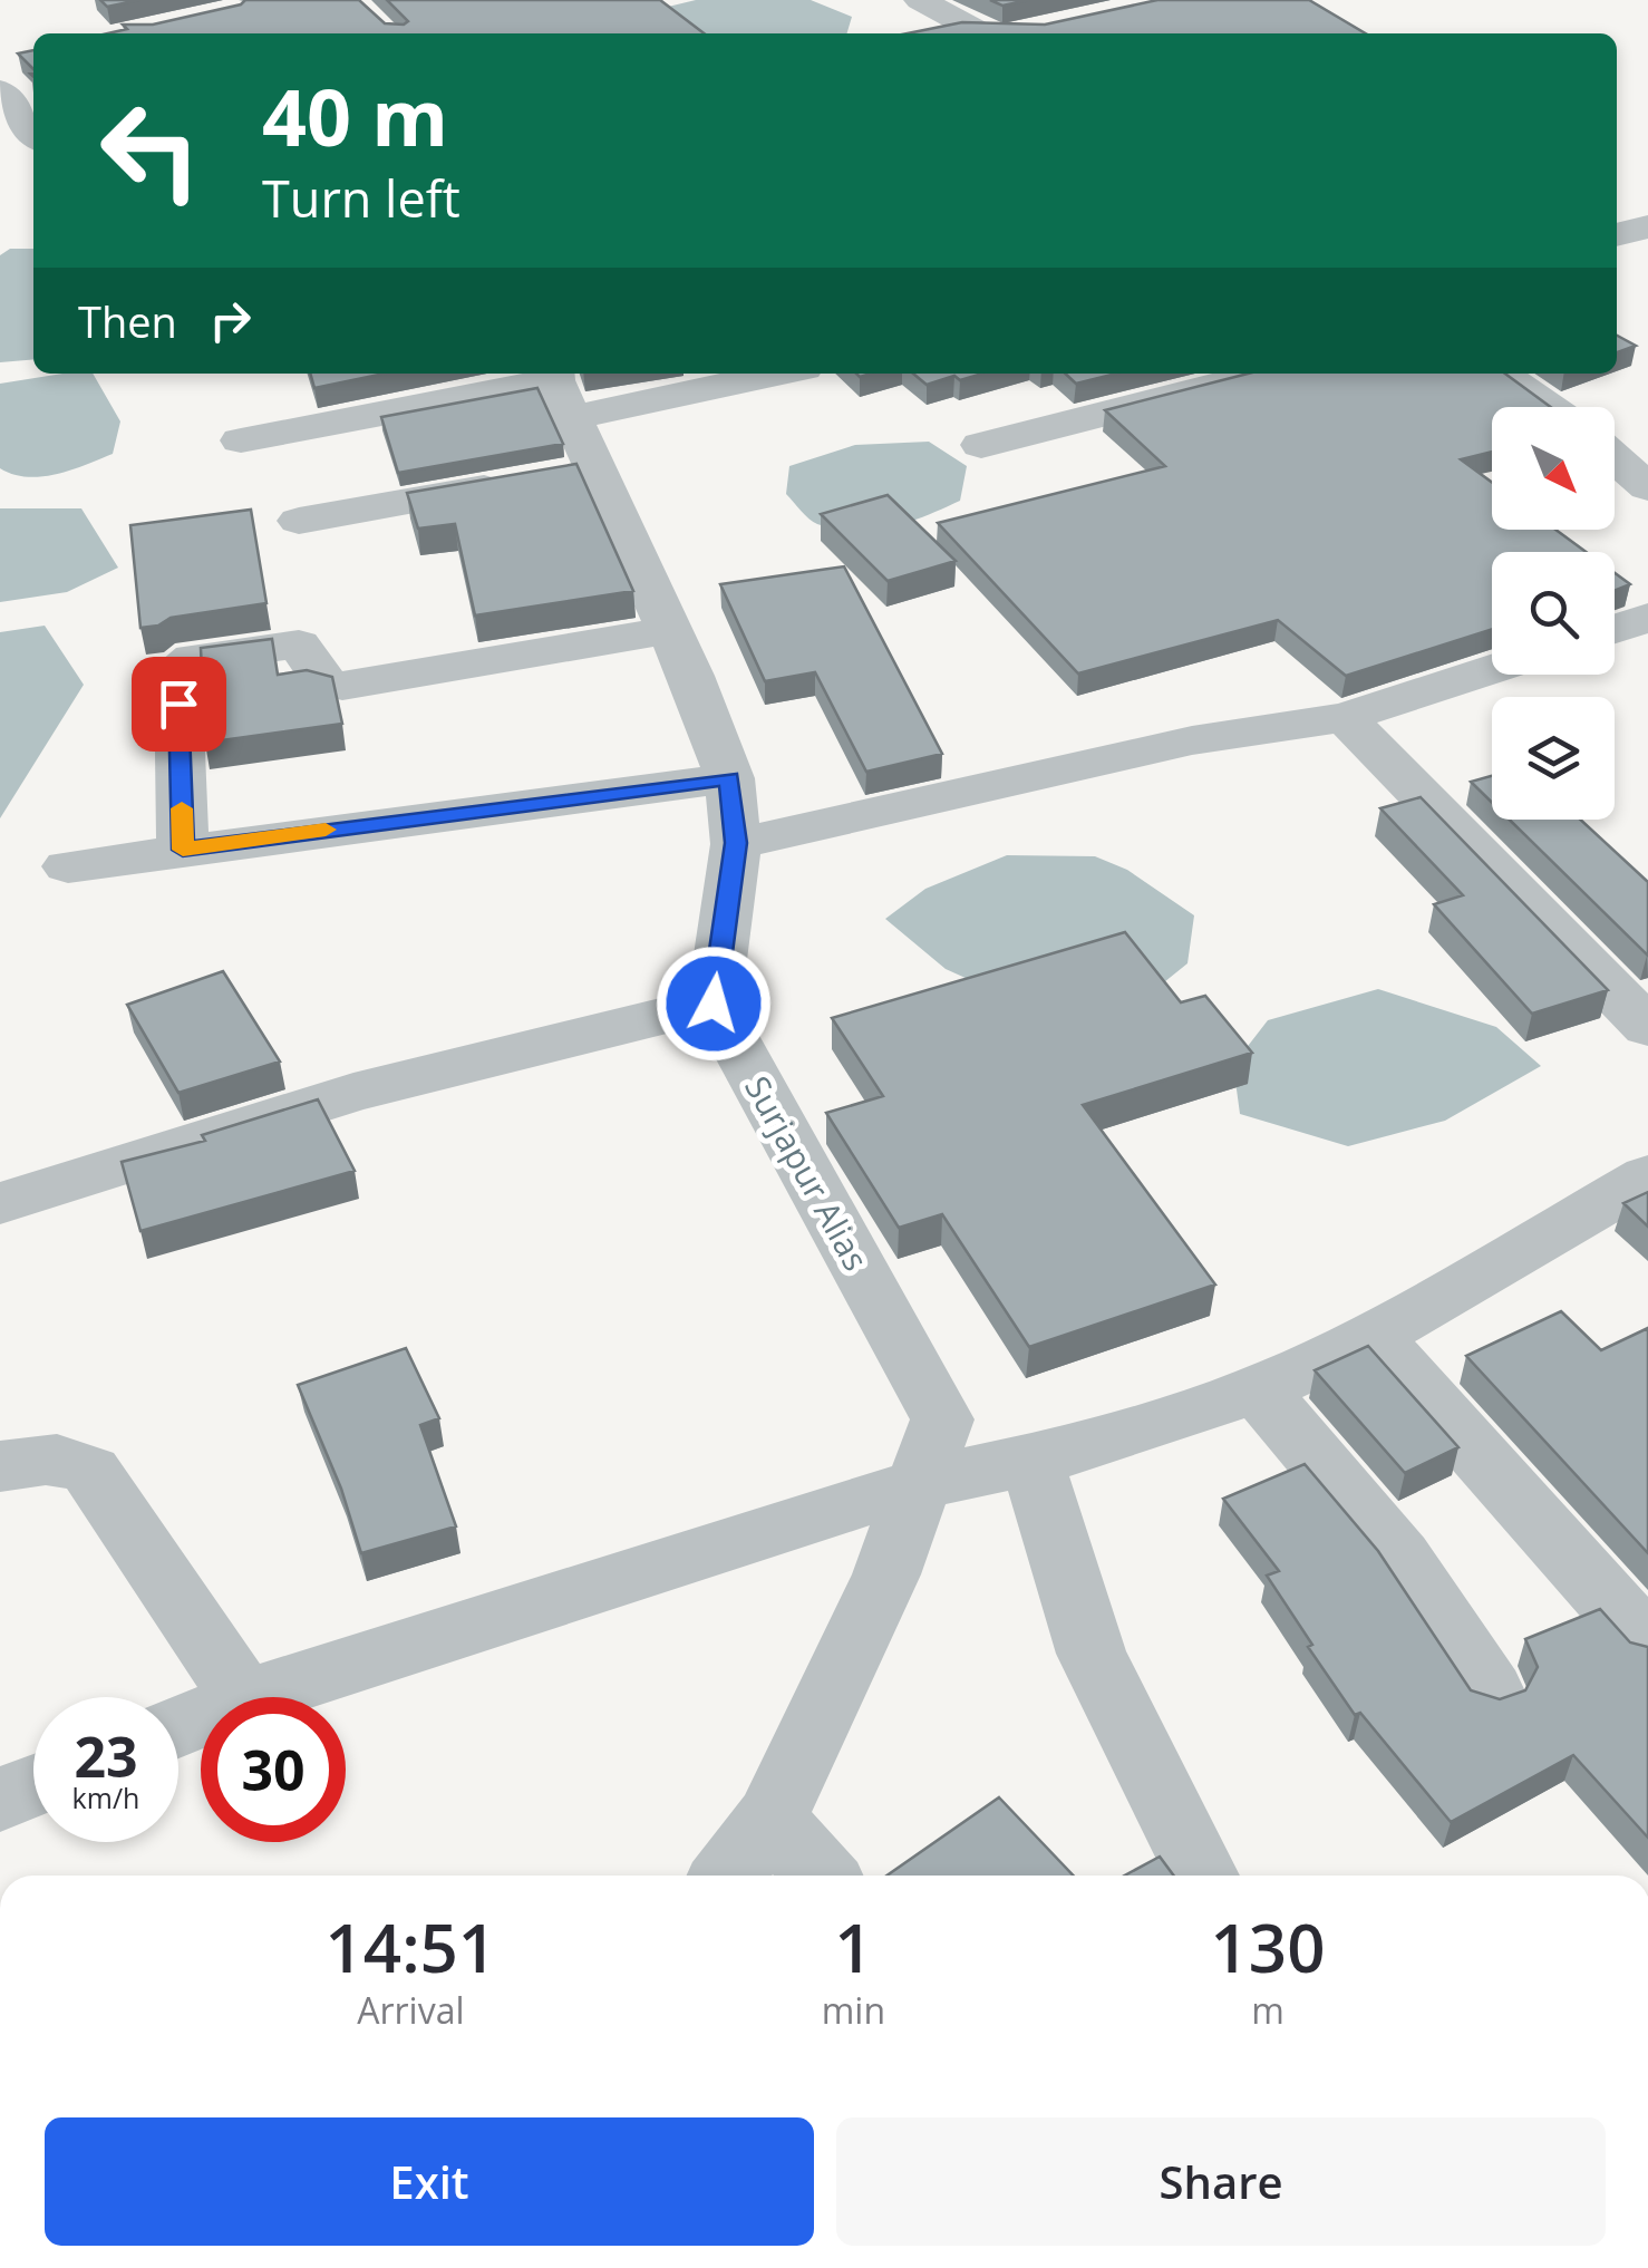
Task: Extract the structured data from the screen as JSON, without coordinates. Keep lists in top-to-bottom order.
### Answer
{
  "streets": {
    "street": ["Surjapur Alias"]
  },
  "north": "bottom right",
  "page": {
    "turn": ["40 m", "Turn left"],
    "then": "Then",
    "speed": "23 km/h",
    "limit": "30",
    "eta": [
      "14:51",
      "Arrival",
      "1",
      "min",
      "130",
      "m"
    ],
    "buttons": ["Exit", "Share"]
  }
}
